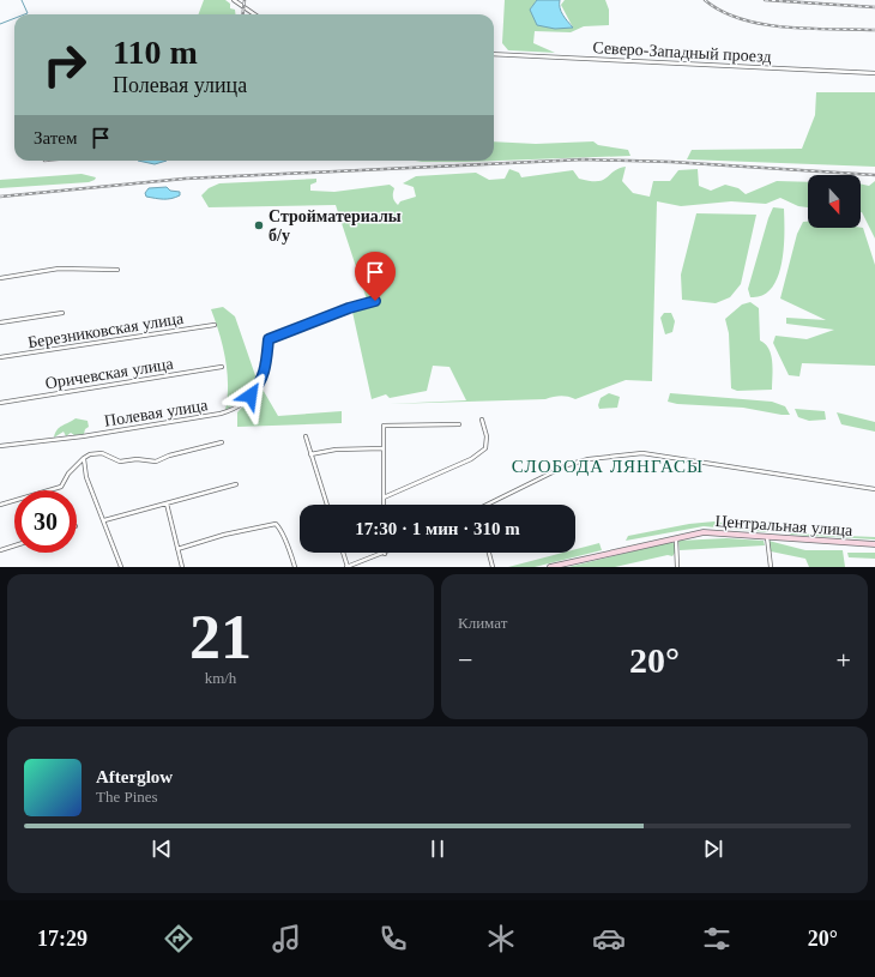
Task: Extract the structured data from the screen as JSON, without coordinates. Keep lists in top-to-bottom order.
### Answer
{
  "streets": {
    "street": [
      "Северо-Западный проезд",
      "Березниковская улица",
      "Оричевская улица",
      "Полевая улица",
      "Центральная улица"
    ]
  },
  "districts": ["СЛОБОДА ЛЯНГАСЫ"],
  "places": ["Стройматериалы б/у"],
  "north": "bottom",
  "page": {
    "turn": ["110 m", "Полевая улица"],
    "then": "Затем",
    "limit": "30",
    "trip": "17:30 · 1 мин · 310 m",
    "tile": [
      ["21", "km/h"],
      "Климат"
    ],
    "heat": ["−", "20°", "+"],
    "song": ["Afterglow", "The Pines"],
    "tabs": ["17:29", "20°"]
  }
}
